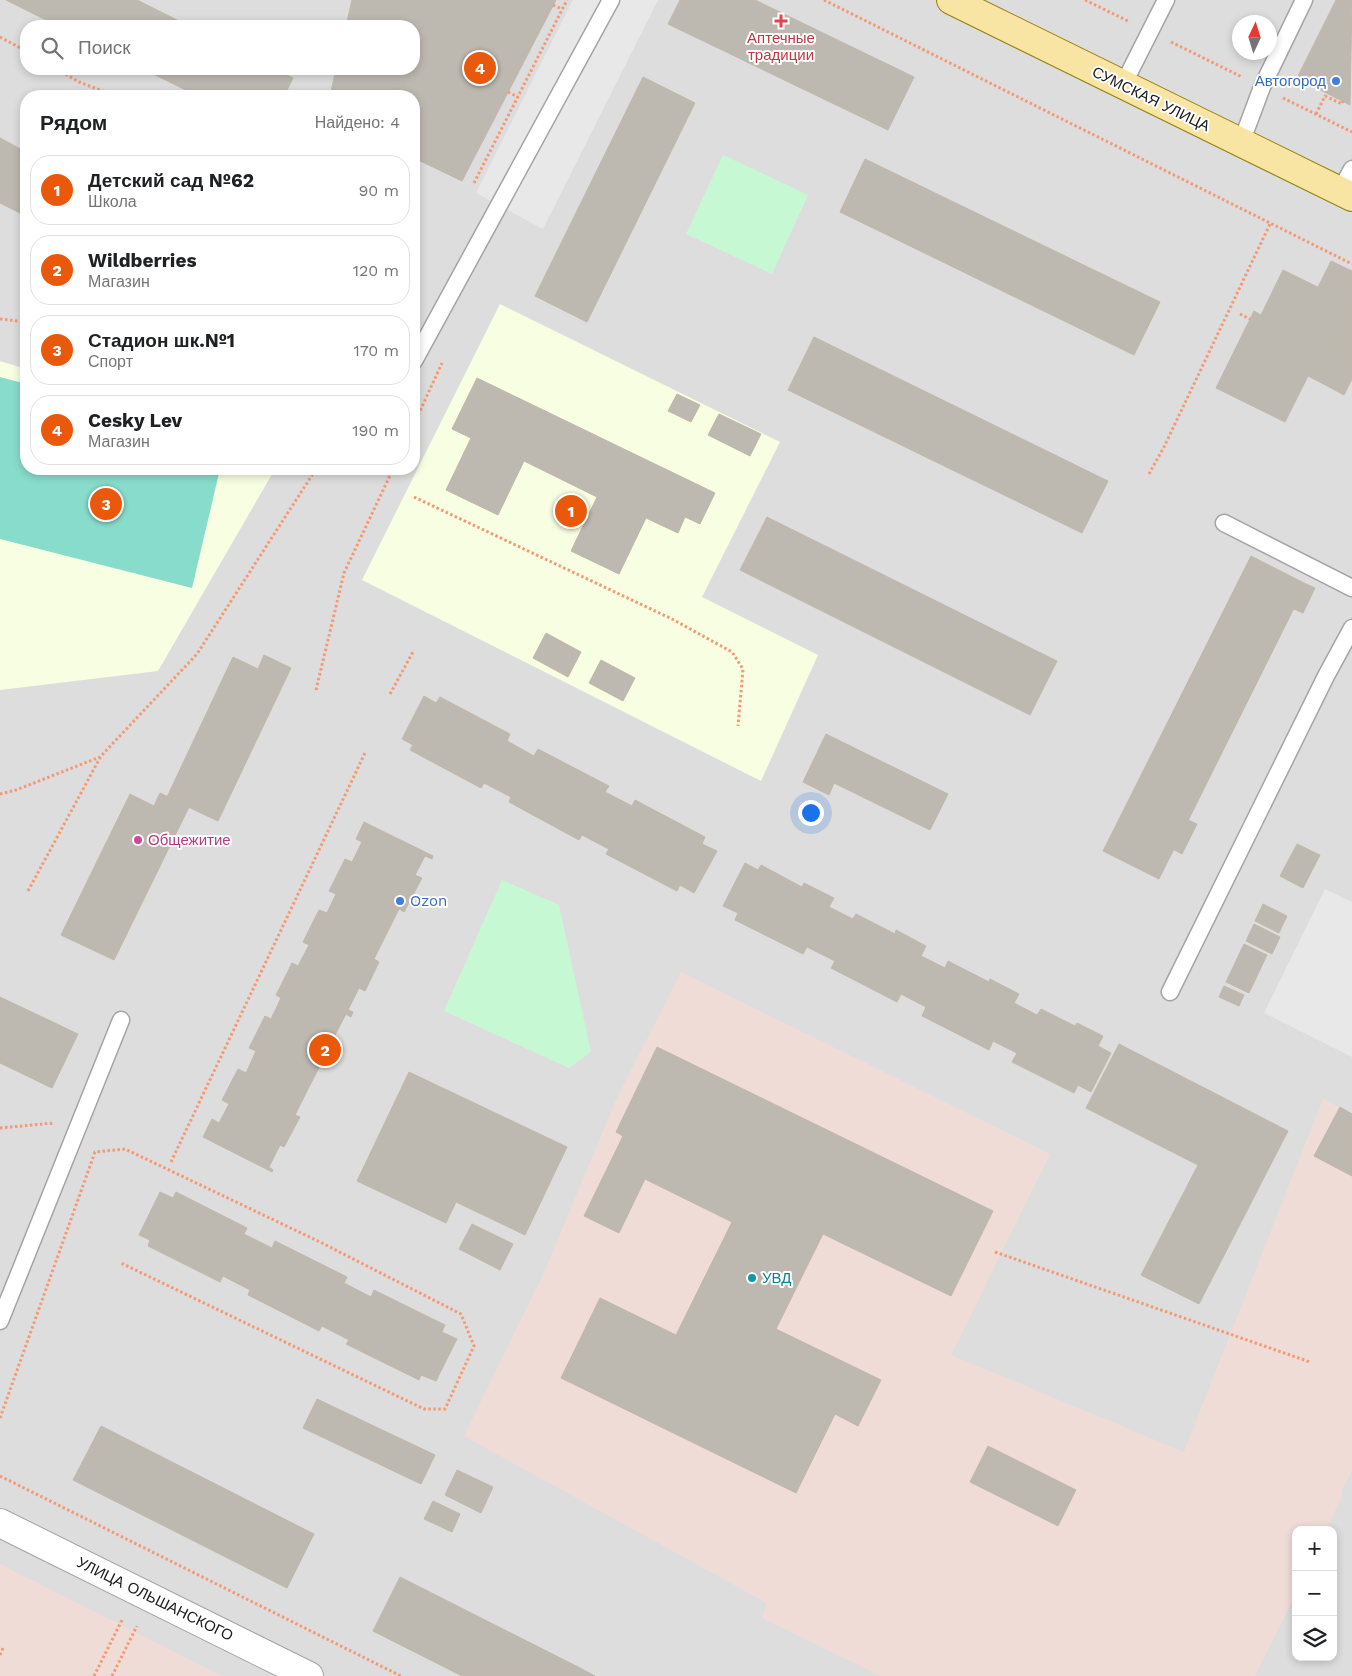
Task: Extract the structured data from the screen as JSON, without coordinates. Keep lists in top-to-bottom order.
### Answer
{
  "streets": {
    "main road": ["СУМСКАЯ УЛИЦА"],
    "street": ["УЛИЦА ОЛЬШАНСКОГО"]
  },
  "places": {
    "health": ["Аптечные традиции"],
    "other": [
      "Автогород",
      "Общежитие",
      "Ozon",
      "УВД"
    ]
  },
  "north": "top",
  "page": {
    "search": "Поиск",
    "pins": [
      "4",
      "3",
      "1",
      "2"
    ],
    "heading": ["Рядом", "Найдено: 4"],
    "list": [
      {
        "mark": "1",
        "name": "Детский сад №62",
        "note": "Школа",
        "value": "90 m"
      },
      {
        "mark": "2",
        "name": "Wildberries",
        "note": "Магазин",
        "value": "120 m"
      },
      {
        "mark": "3",
        "name": "Стадион шк.№1",
        "note": "Спорт",
        "value": "170 m"
      },
      {
        "mark": "4",
        "name": "Cesky Lev",
        "note": "Магазин",
        "value": "190 m"
      }
    ],
    "map_buttons": ["+", "−"]
  }
}
